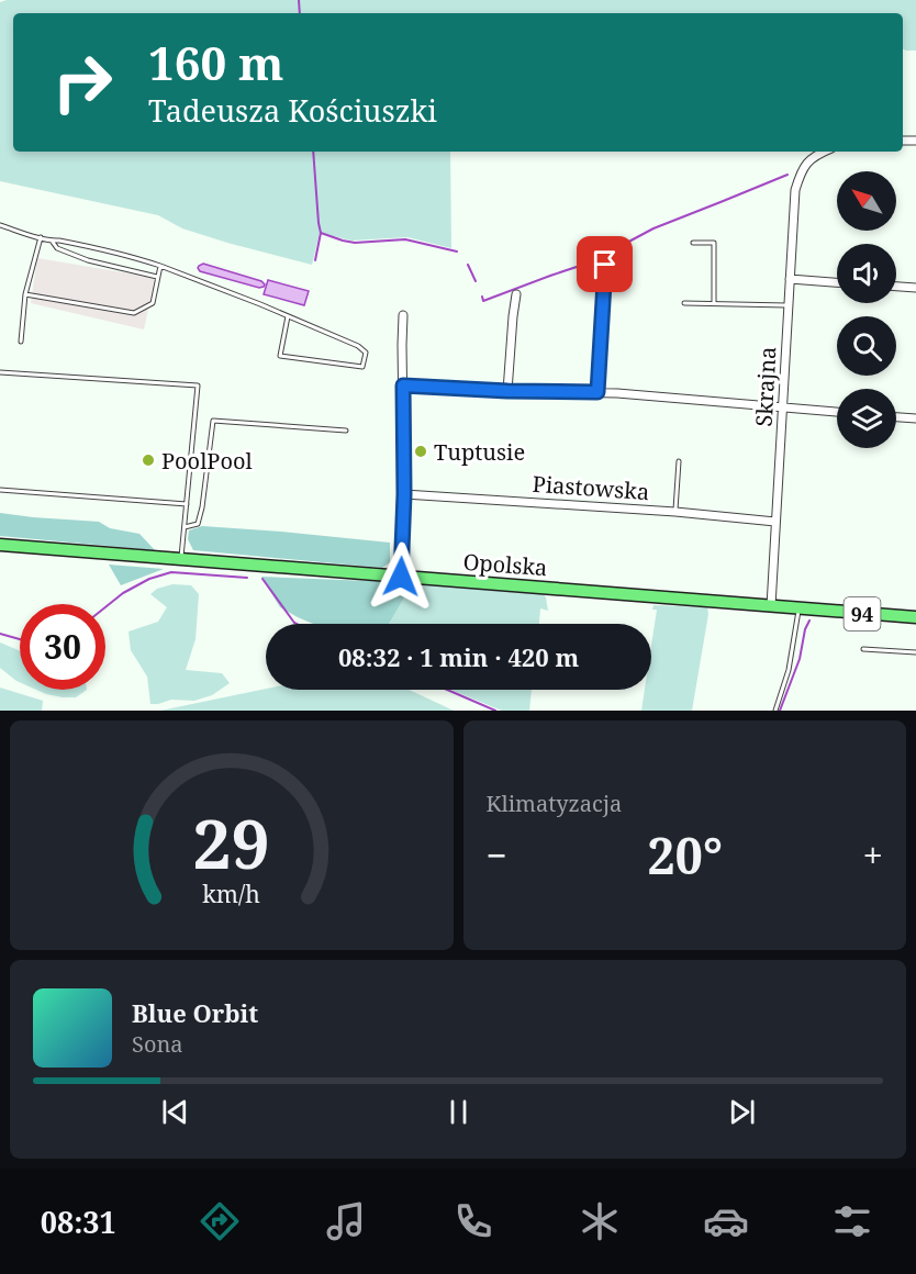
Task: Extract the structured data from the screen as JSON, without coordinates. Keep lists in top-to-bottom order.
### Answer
{
  "streets": {
    "main road": ["Opolska", "94"],
    "street": ["Skrajna", "Piastowska"]
  },
  "crossings": [
    ["Skrajna", "Piastowska"],
    ["Skrajna", "Opolska"],
    ["Opolska", "94"]
  ],
  "places": ["Tuptusie", "PoolPool"],
  "north": "top left",
  "page": {
    "turn": ["160 m", "Tadeusza Kościuszki"],
    "limit": "30",
    "trip": "08:32 · 1 min · 420 m",
    "tile": "Klimatyzacja",
    "heat": ["−", "20°", "+"],
    "song": ["Blue Orbit", "Sona"],
    "tabs": "08:31",
    "gauge": ["29", "km/h"]
  }
}
